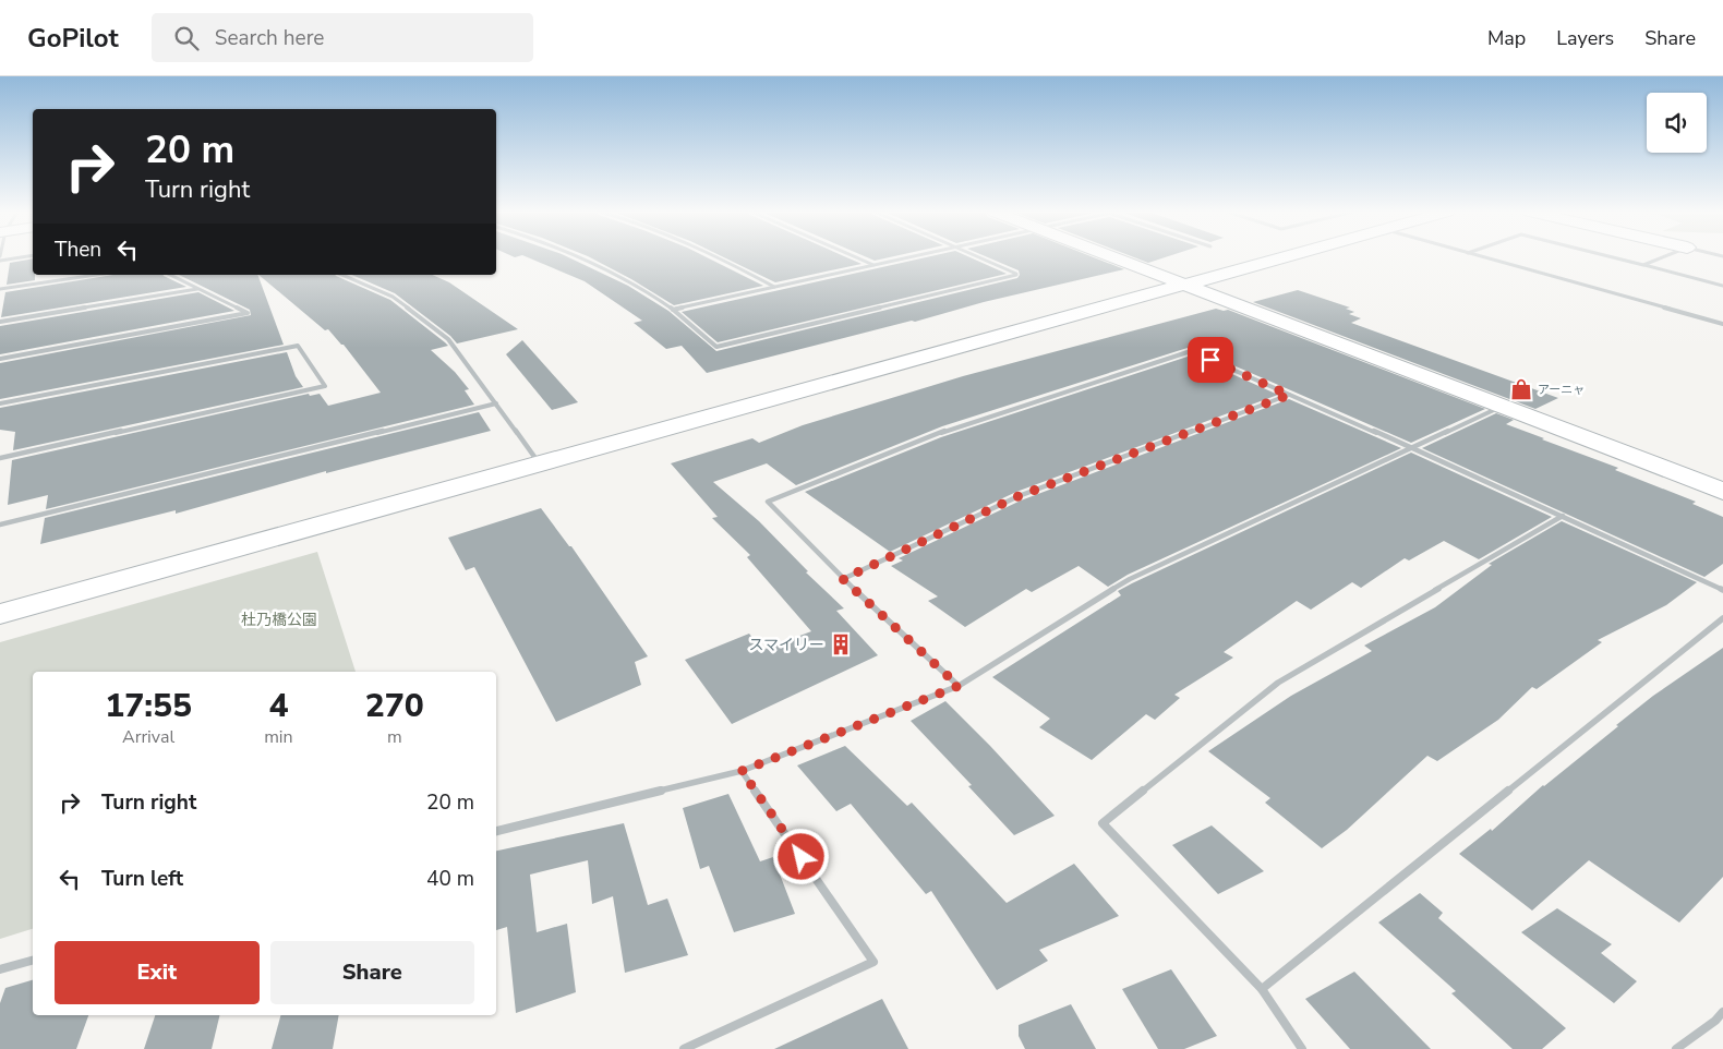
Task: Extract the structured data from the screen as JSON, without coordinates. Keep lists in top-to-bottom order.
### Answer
{
  "parks": ["杜乃橋公園"],
  "places": {
    "shop": ["アーニャ"],
    "building": ["スマイリー"]
  },
  "page": {
    "header": "GoPilot",
    "search": "Search here",
    "nav": ["Map", "Layers", "Share"],
    "turn": ["20 m", "Turn right"],
    "then": "Then",
    "eta": [
      "17:55",
      "Arrival",
      "4",
      "min",
      "270",
      "m"
    ],
    "list": [
      {
        "name": "Turn right",
        "value": "20 m"
      },
      {
        "name": "Turn left",
        "value": "40 m"
      }
    ],
    "buttons": ["Exit", "Share"]
  }
}
